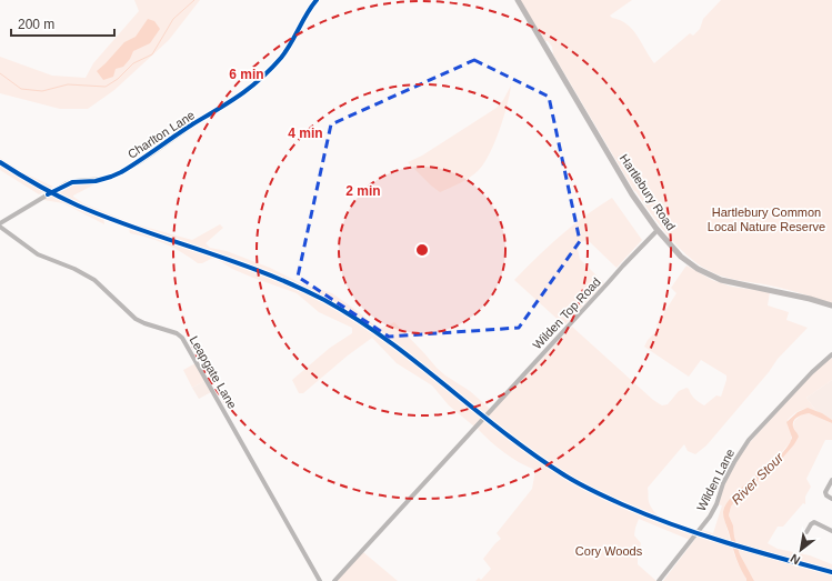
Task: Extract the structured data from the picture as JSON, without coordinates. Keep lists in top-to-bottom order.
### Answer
{
  "streets": {
    "main road": ["Hartlebury Road"],
    "street": [
      "Charlton Lane",
      "Wilden Top Road",
      "Leapgate Lane",
      "Wilden Lane"
    ]
  },
  "crossings": [
    ["Charlton Lane", "Leapgate Lane"],
    ["Hartlebury Road", "Wilden Top Road"]
  ],
  "water": ["River Stour"],
  "parks": ["Hartlebury Common Local Nature Reserve", "Cory Woods"],
  "scale_bar": "200 m",
  "north": "bottom left",
  "rings": ["6 min", "4 min", "2 min"]
}
